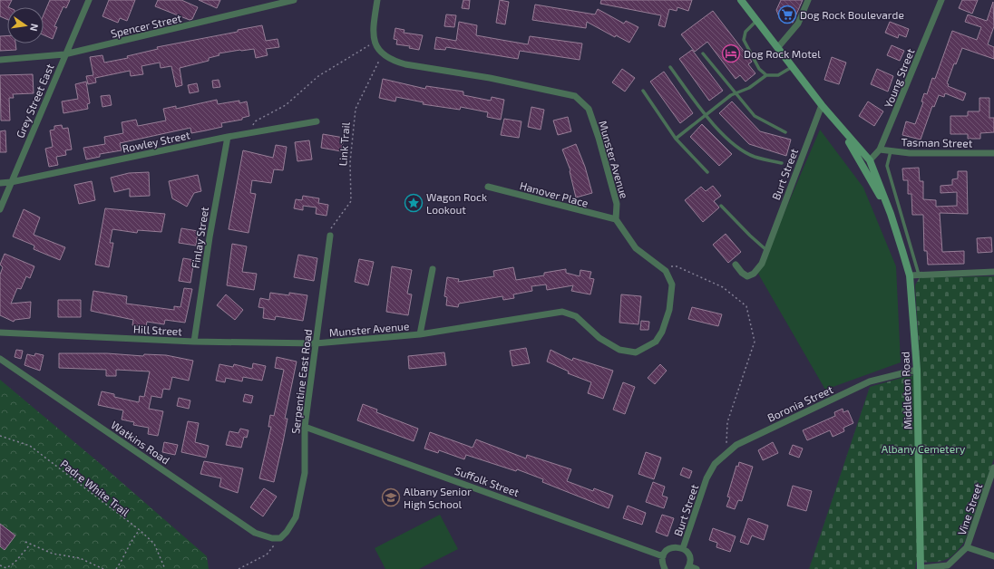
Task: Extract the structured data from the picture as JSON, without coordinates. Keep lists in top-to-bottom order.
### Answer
{
  "streets": {
    "main road": ["Middleton Road"],
    "street": [
      "Spencer Street",
      "Young Street",
      "Grey Street East",
      "Rowley Street",
      "Tasman Street",
      "Munster Avenue",
      "Burt Street",
      "Hanover Place",
      "Finlay Street",
      "Hill Street",
      "Serpentine East Road",
      "Boronia Street",
      "Watkins Road",
      "Suffolk Street",
      "Vine Street"
    ],
    "path": ["Link Trail", "Padre White Trail"]
  },
  "crossings": [
    ["Spencer Street", "Grey Street East"],
    ["Young Street", "Tasman Street"],
    ["Young Street", "Middleton Road"],
    ["Grey Street East", "Rowley Street"],
    ["Rowley Street", "Finlay Street"],
    ["Link Trail", "Munster Avenue"],
    ["Link Trail", "Serpentine East Road"],
    ["Munster Avenue", "Hanover Place"],
    ["Munster Avenue", "Hill Street"],
    ["Munster Avenue", "Serpentine East Road"],
    ["Burt Street", "Middleton Road"],
    ["Burt Street", "Boronia Street"],
    ["Finlay Street", "Hill Street"],
    ["Hill Street", "Serpentine East Road"],
    ["Serpentine East Road", "Watkins Road"],
    ["Serpentine East Road", "Suffolk Street"],
    ["Middleton Road", "Boronia Street"],
    ["Middleton Road", "Vine Street"]
  ],
  "parks": ["Albany Cemetery"],
  "places": {
    "supermarket": ["Dog Rock Boulevarde"],
    "hotel": ["Dog Rock Motel"],
    "place": ["Wagon Rock Lookout"],
    "school or university": ["Albany Senior High School"]
  },
  "north": "right"
}
